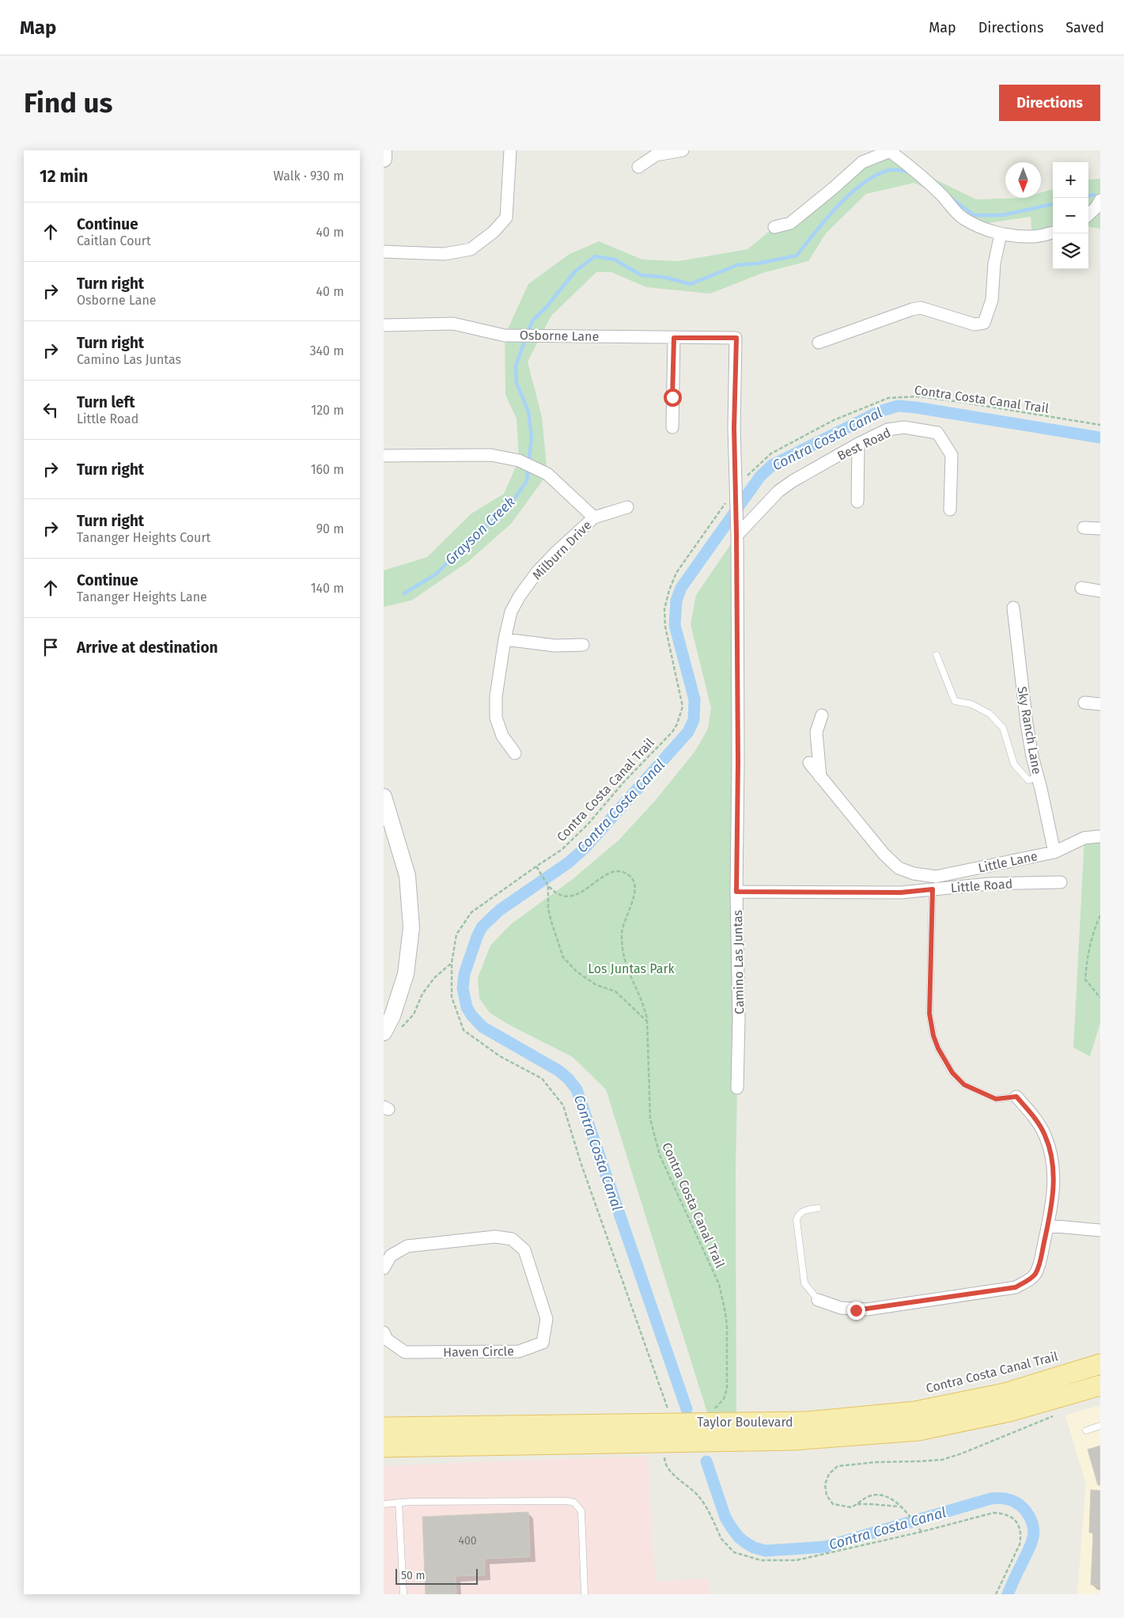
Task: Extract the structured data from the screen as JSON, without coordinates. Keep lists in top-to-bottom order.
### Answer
{
  "streets": {
    "main road": ["Taylor Boulevard"],
    "street": [
      "Osborne Lane",
      "Best Road",
      "Milburn Drive",
      "Sky Ranch Lane",
      "Little Lane",
      "Little Road",
      "Camino Las Juntas",
      "Haven Circle"
    ],
    "path": ["Contra Costa Canal Trail"]
  },
  "crossings": [
    ["Osborne Lane", "Camino Las Juntas"],
    ["Contra Costa Canal Trail", "Camino Las Juntas"],
    ["Best Road", "Camino Las Juntas"],
    ["Sky Ranch Lane", "Little Lane"],
    ["Little Road", "Camino Las Juntas"]
  ],
  "water": ["Contra Costa Canal", "Grayson Creek"],
  "parks": ["Los Juntas Park"],
  "house_numbers": ["400"],
  "scale_bar": "50 m",
  "north": "bottom",
  "page": {
    "header": "Map",
    "nav": ["Map", "Directions", "Saved"],
    "buttons": "Directions",
    "title": "Find us",
    "heading": ["12 min", "Walk · 930 m"],
    "map_buttons": ["+", "−"],
    "list": [
      ["Continue", "Caitlan Court", "40 m"],
      ["Turn right", "Osborne Lane", "40 m"],
      ["Turn right", "Camino Las Juntas", "340 m"],
      ["Turn left", "Little Road", "120 m"],
      ["Turn right", "160 m"],
      ["Turn right", "Tananger Heights Court", "90 m"],
      ["Continue", "Tananger Heights Lane", "140 m"],
      "Arrive at destination"
    ],
    "scale": "50 m"
  }
}
